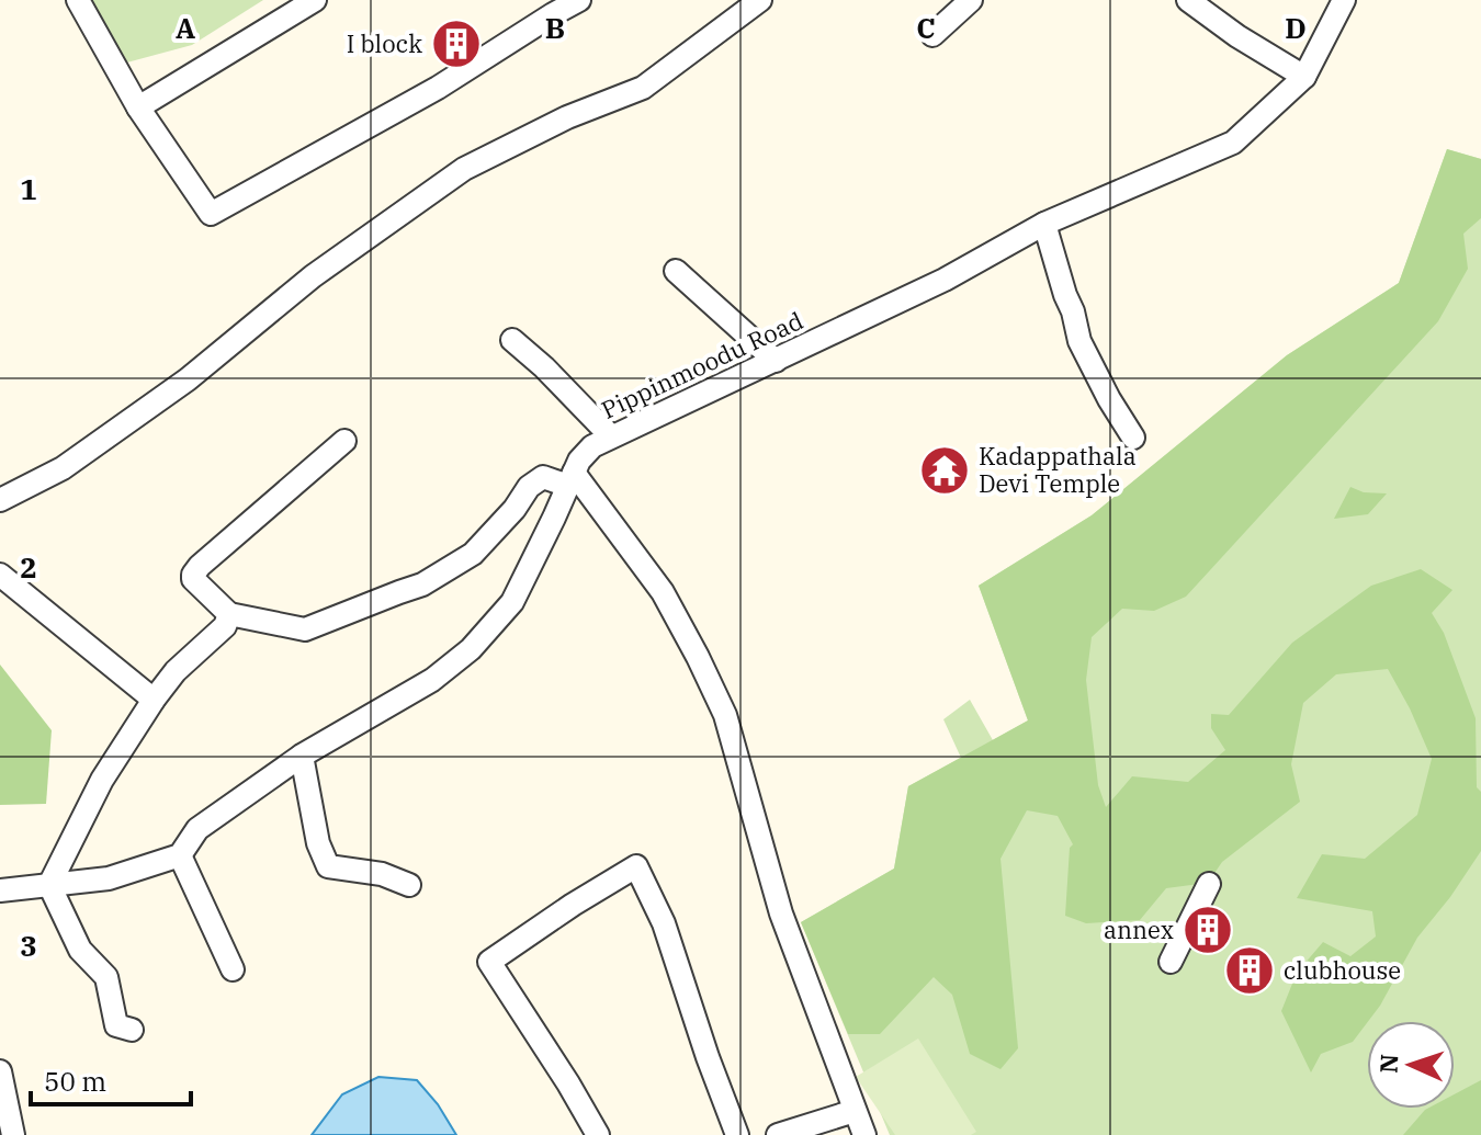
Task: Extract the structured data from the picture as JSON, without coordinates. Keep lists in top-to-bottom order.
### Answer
{
  "streets": {
    "street": ["Pippinmoodu Road"]
  },
  "places": {
    "building": ["I block", "annex", "clubhouse"],
    "temple": ["Kadappathala Devi Temple"]
  },
  "scale_bar": "50 m",
  "north": "left",
  "grid": {
    "columns": [
      "A",
      "B",
      "C",
      "D"
    ],
    "rows": ["1", "2", "3"]
  }
}
